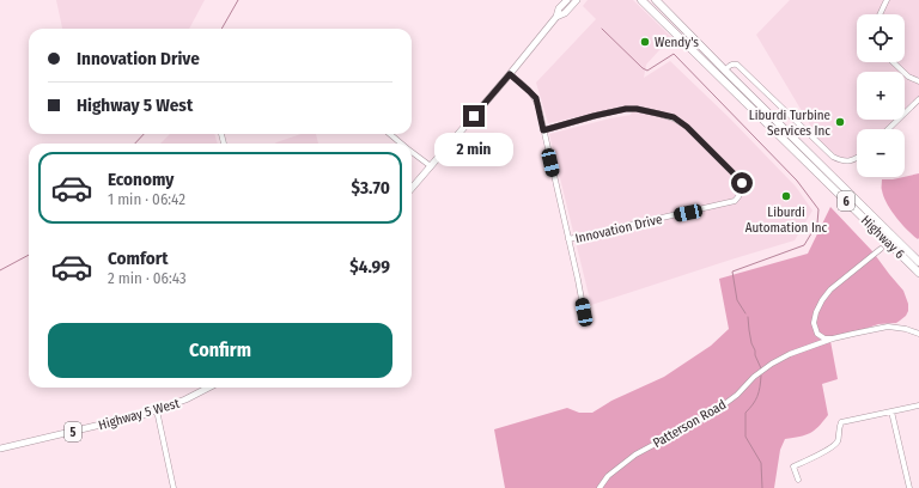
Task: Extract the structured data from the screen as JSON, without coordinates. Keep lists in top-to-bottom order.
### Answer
{
  "streets": {
    "highway": ["6", "Highway 6"],
    "main road": ["Highway 5 West", "5"],
    "street": ["Innovation Drive", "Patterson Road"]
  },
  "places": ["Wendy's", "Liburdi Turbine Services Inc", "Liburdi Automation Inc"],
  "page": {
    "map_buttons": ["+", "−"],
    "banner": ["Innovation Drive", "Highway 5 West"],
    "bubble": "2 min",
    "list": [
      {
        "name": "Economy",
        "note": "1 min · 06:42",
        "value": "$3.70"
      },
      {
        "name": "Comfort",
        "note": "2 min · 06:43",
        "value": "$4.99"
      }
    ],
    "buttons": "Confirm"
  }
}
